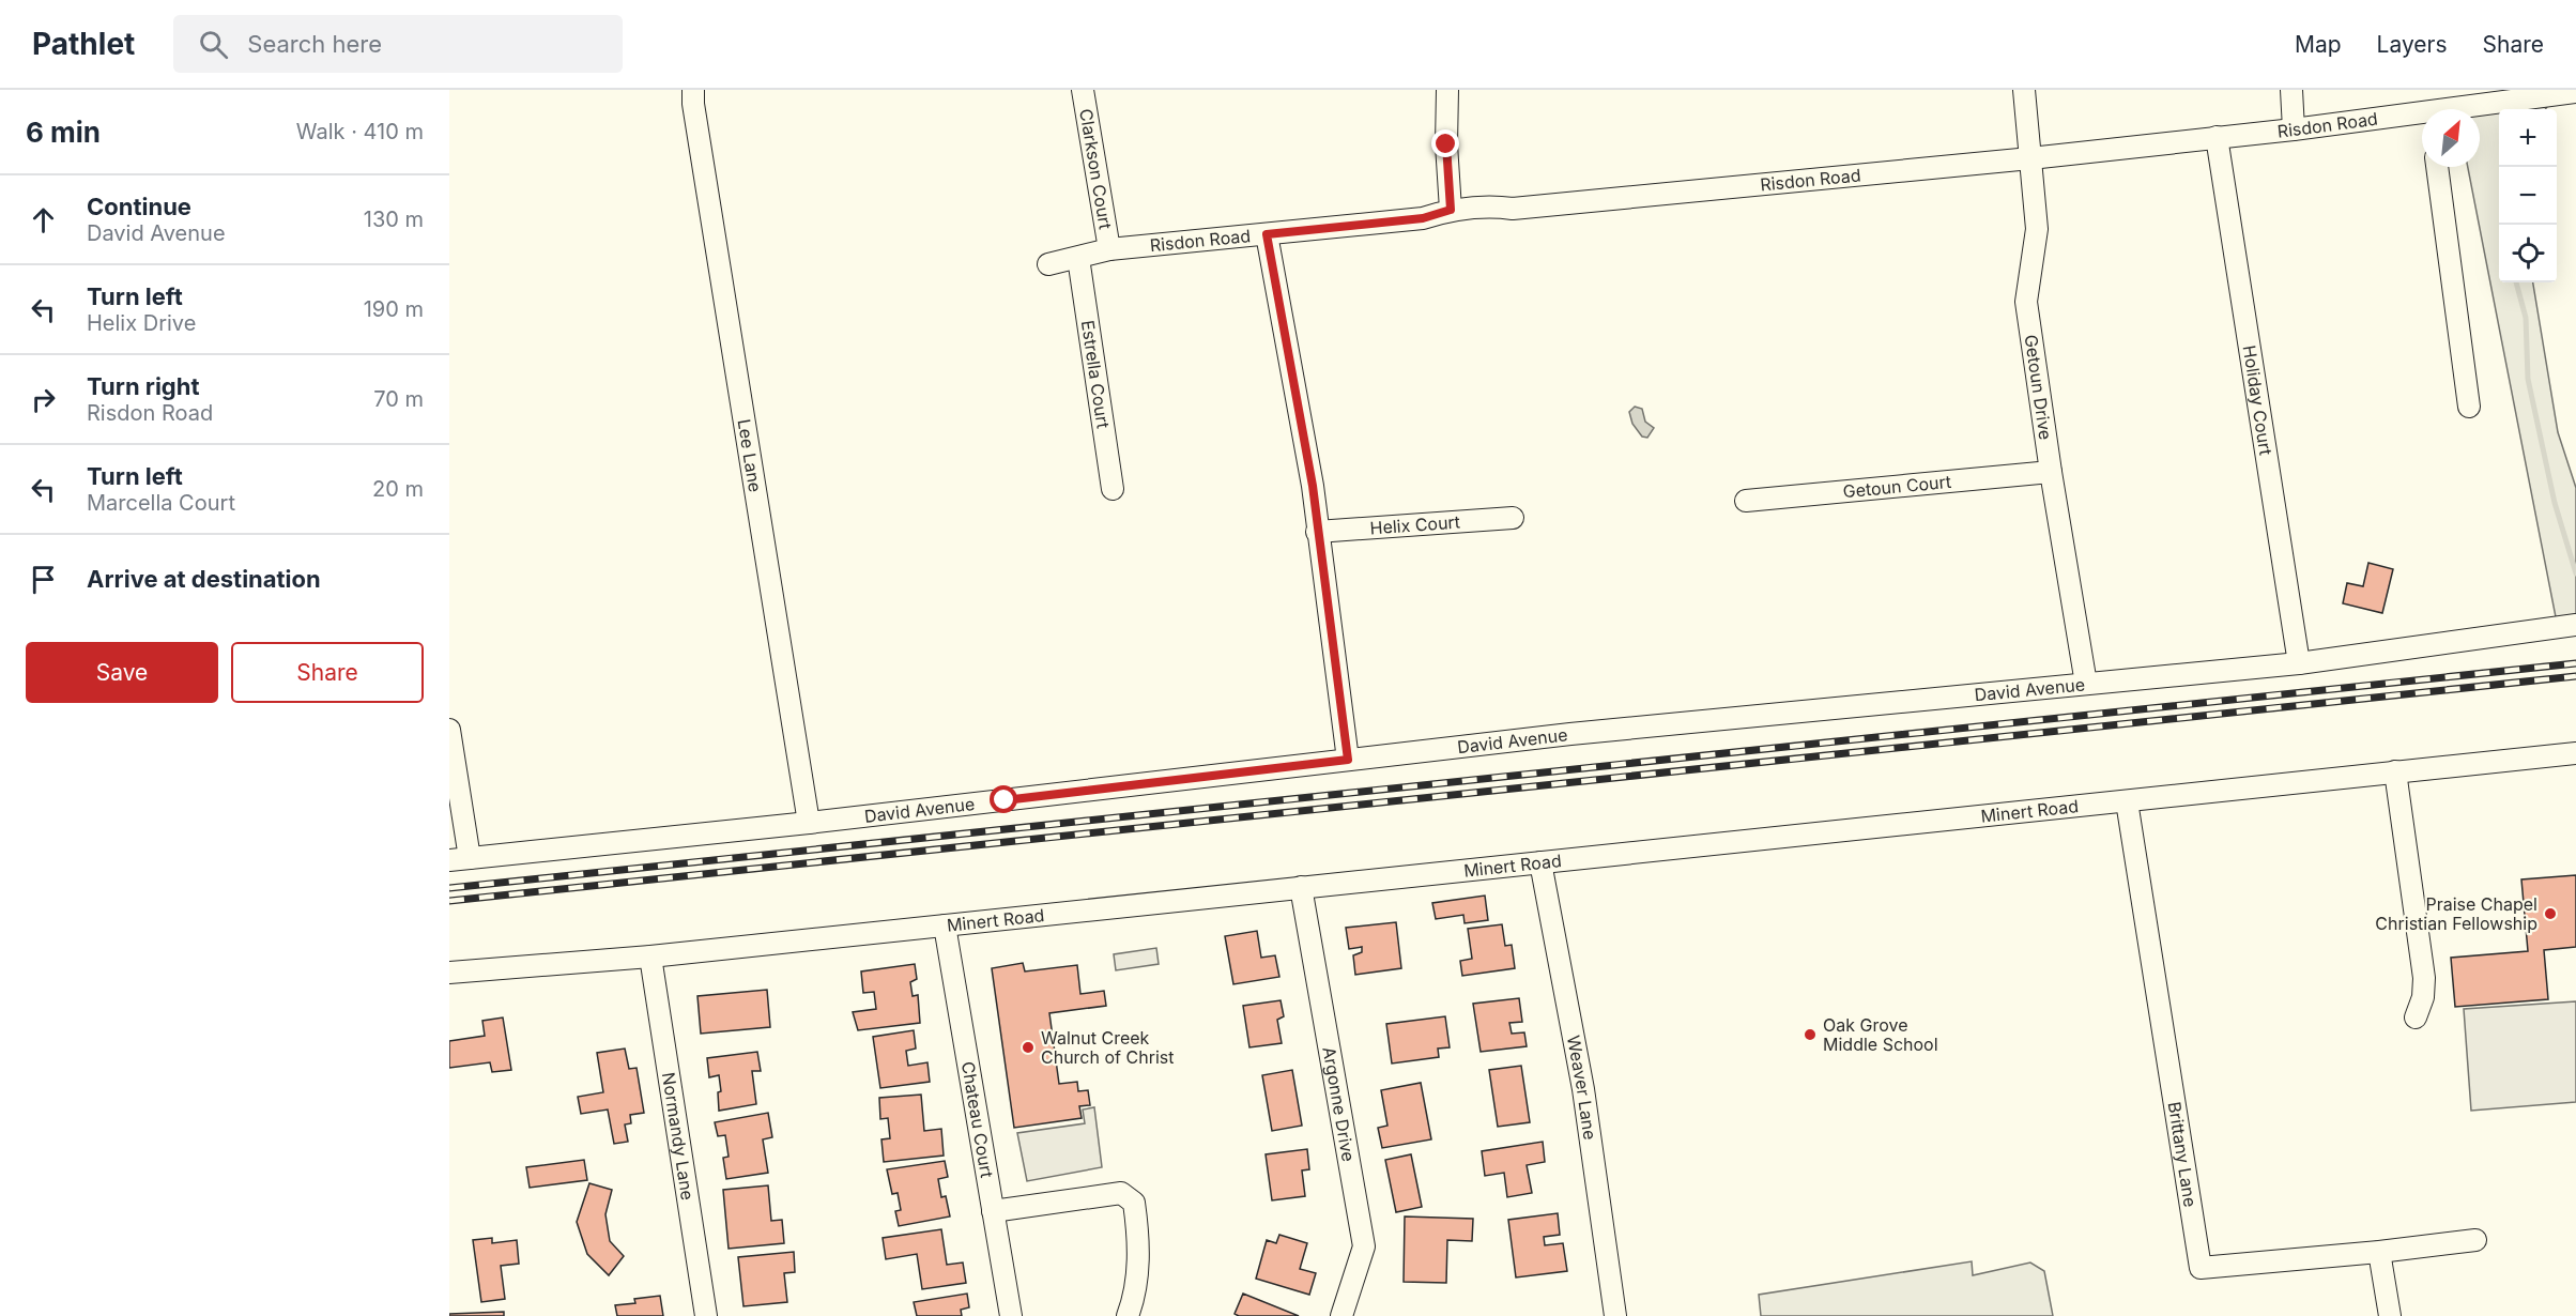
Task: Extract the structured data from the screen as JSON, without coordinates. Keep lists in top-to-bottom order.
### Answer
{
  "streets": {
    "street": [
      "Risdon Road",
      "Clarkson Court",
      "Estrella Court",
      "Getoun Drive",
      "Holiday Court",
      "Lee Lane",
      "Getoun Court",
      "Helix Court",
      "David Avenue",
      "Minert Road",
      "Weaver Lane",
      "Argonne Drive",
      "Chateau Court",
      "Normandy Lane",
      "Brittany Lane"
    ]
  },
  "crossings": [
    ["Risdon Road", "Clarkson Court"],
    ["Risdon Road", "Estrella Court"],
    ["Risdon Road", "Getoun Drive"],
    ["Risdon Road", "Holiday Court"],
    ["Getoun Drive", "Getoun Court"],
    ["Getoun Drive", "David Avenue"],
    ["Holiday Court", "David Avenue"],
    ["Lee Lane", "David Avenue"],
    ["Minert Road", "Weaver Lane"],
    ["Minert Road", "Argonne Drive"],
    ["Minert Road", "Chateau Court"],
    ["Minert Road", "Normandy Lane"],
    ["Minert Road", "Brittany Lane"]
  ],
  "places": ["Praise Chapel Christian Fellowship", "Oak Grove Middle School", "Walnut Creek Church of Christ"],
  "north": "top right",
  "page": {
    "header": "Pathlet",
    "search": "Search here",
    "nav": ["Map", "Layers", "Share"],
    "heading": ["6 min", "Walk · 410 m"],
    "map_buttons": ["+", "−"],
    "list": [
      ["Continue", "David Avenue", "130 m"],
      ["Turn left", "Helix Drive", "190 m"],
      ["Turn right", "Risdon Road", "70 m"],
      ["Turn left", "Marcella Court", "20 m"],
      "Arrive at destination"
    ],
    "buttons": ["Save", "Share"]
  }
}
